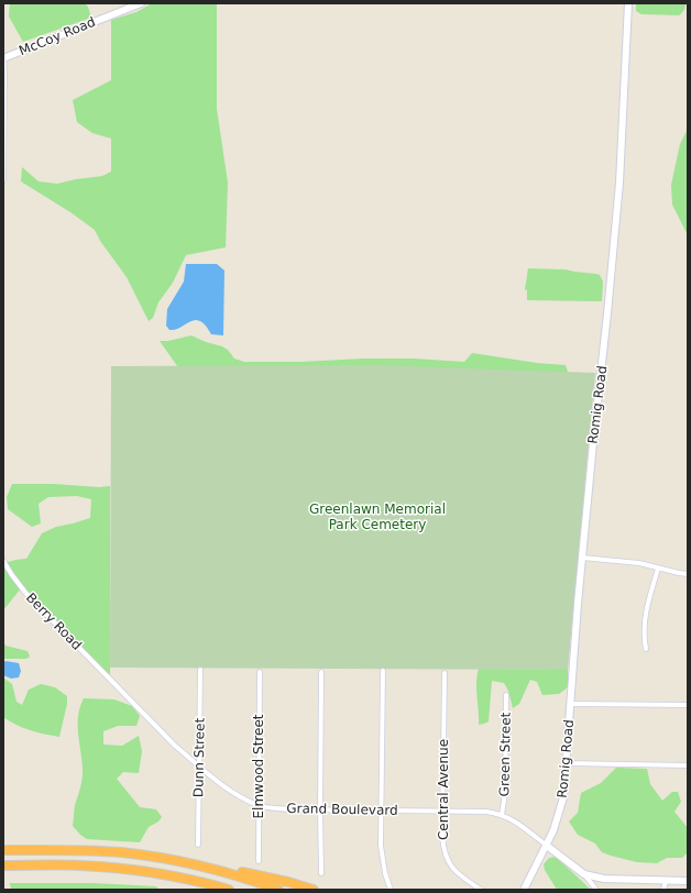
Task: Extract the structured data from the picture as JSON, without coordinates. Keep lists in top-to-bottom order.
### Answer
{
  "streets": {
    "street": [
      "McCoy Road",
      "Romig Road",
      "Berry Road",
      "Green Street",
      "Dunn Street",
      "Elmwood Street",
      "Central Avenue",
      "Grand Boulevard"
    ]
  },
  "crossings": [
    ["Romig Road", "Grand Boulevard"],
    ["Berry Road", "Grand Boulevard"],
    ["Green Street", "Grand Boulevard"],
    ["Dunn Street", "Grand Boulevard"],
    ["Elmwood Street", "Grand Boulevard"],
    ["Central Avenue", "Grand Boulevard"]
  ],
  "parks": ["Greenlawn Memorial Park Cemetery"]
}
